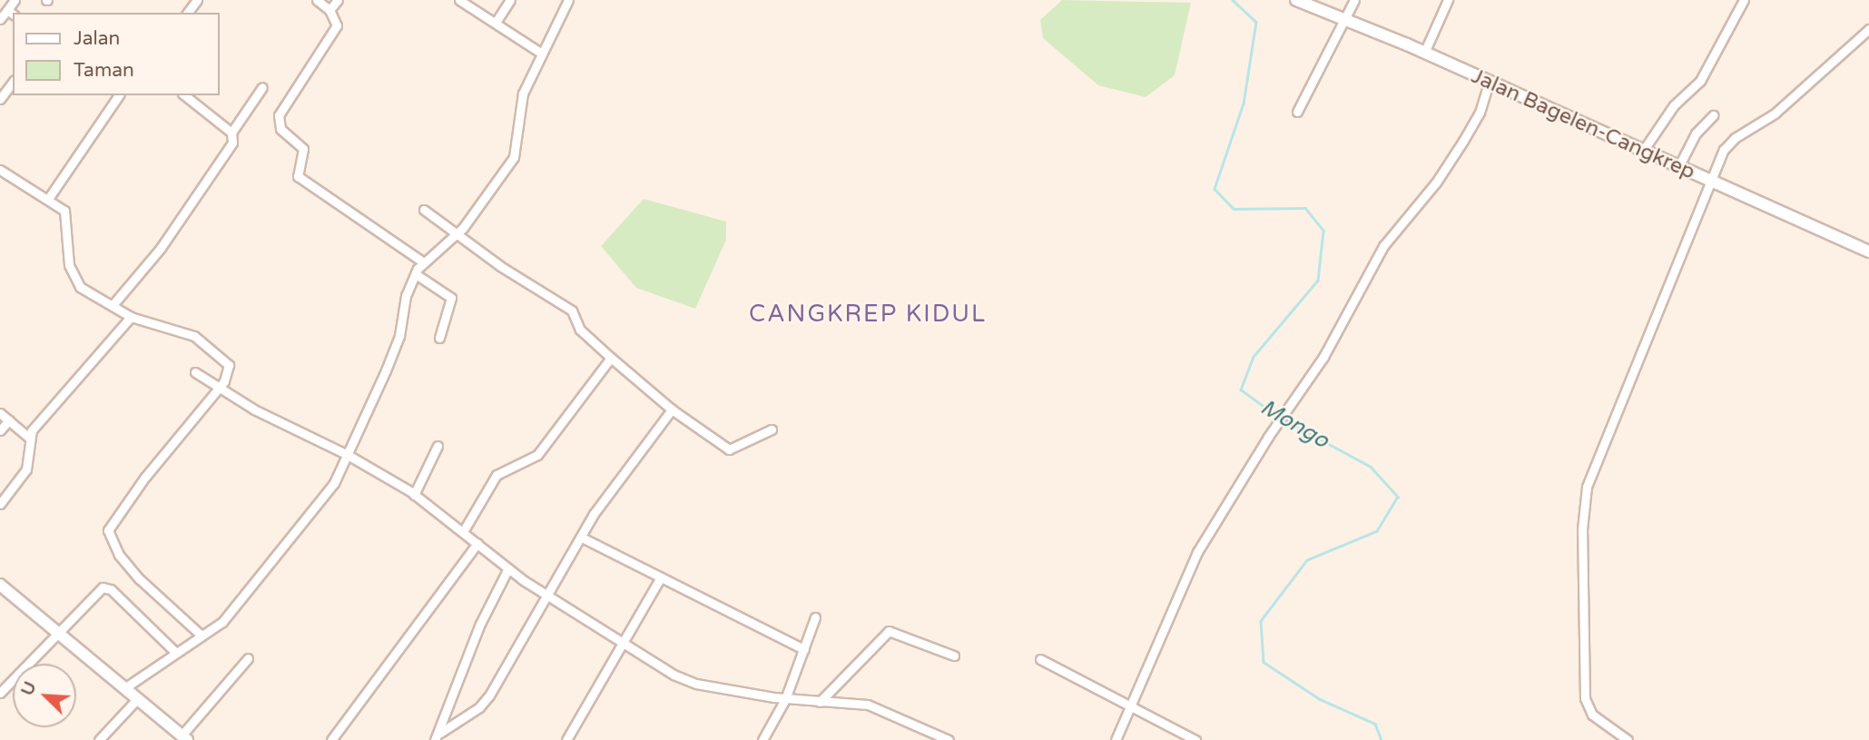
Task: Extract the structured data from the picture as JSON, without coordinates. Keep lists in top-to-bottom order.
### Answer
{
  "streets": {
    "main road": ["Jalan Bagelen-Cangkrep"]
  },
  "districts": ["CANGKREP KIDUL"],
  "water": ["Mongo"],
  "legend": ["Jalan", "Taman"],
  "north": "top left"
}
